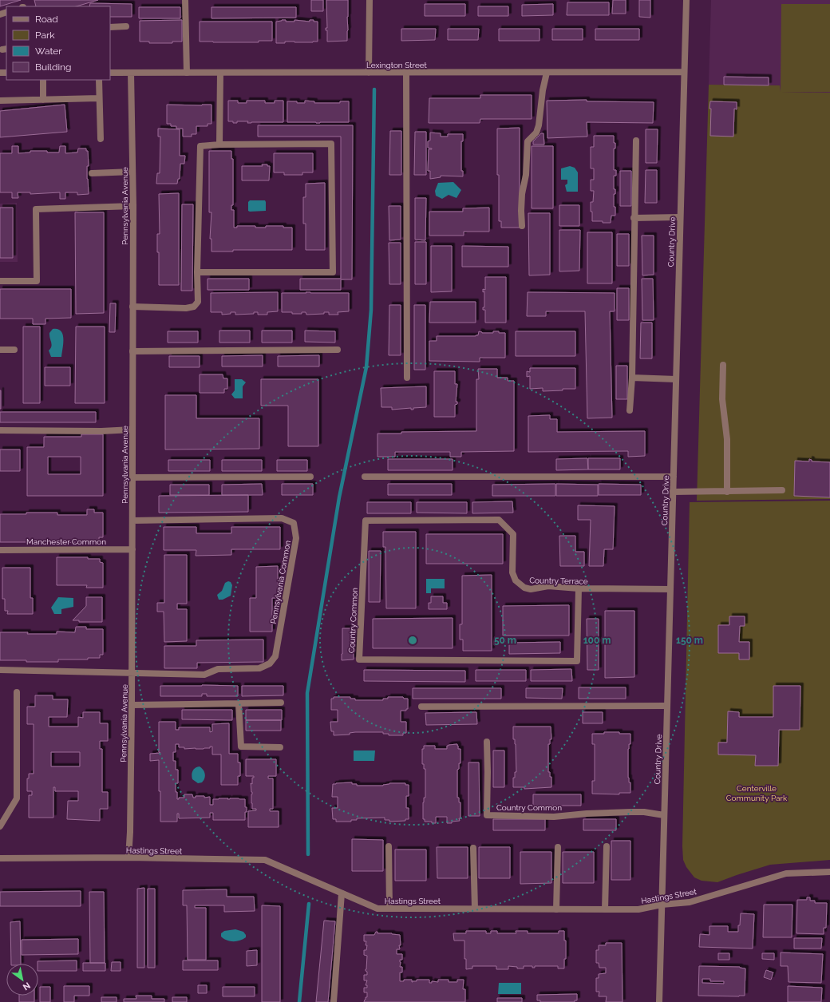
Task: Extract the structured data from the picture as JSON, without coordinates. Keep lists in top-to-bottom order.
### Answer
{
  "streets": {
    "street": [
      "Lexington Street",
      "Pennsylvania Avenue",
      "Country Drive",
      "Manchester Common",
      "Country Terrace",
      "Pennsylvania Common",
      "Country Common",
      "Hastings Street"
    ]
  },
  "crossings": [
    ["Lexington Street", "Pennsylvania Avenue"],
    ["Lexington Street", "Country Drive"],
    ["Pennsylvania Avenue", "Manchester Common"],
    ["Pennsylvania Avenue", "Pennsylvania Common"],
    ["Pennsylvania Avenue", "Hastings Street"],
    ["Country Drive", "Country Terrace"],
    ["Country Drive", "Country Common"],
    ["Country Drive", "Hastings Street"],
    ["Country Terrace", "Country Common"]
  ],
  "parks": ["Centerville Community Park"],
  "legend": [
    "Road",
    "Park",
    "Water",
    "Building"
  ],
  "north": "bottom right",
  "rings": ["50 m", "100 m", "150 m"]
}
